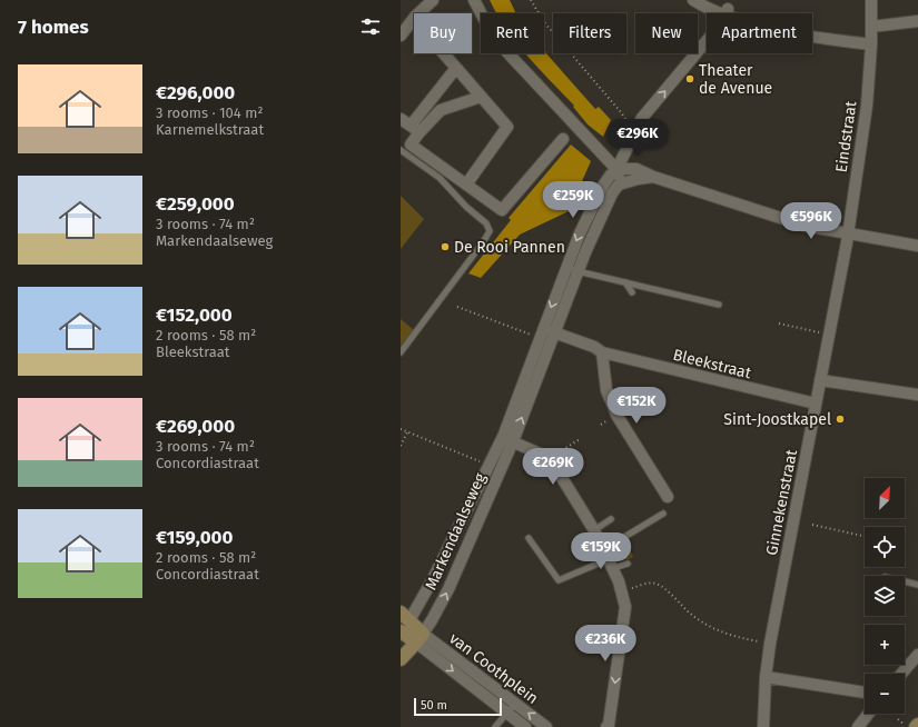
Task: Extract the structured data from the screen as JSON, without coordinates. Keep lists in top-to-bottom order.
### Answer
{
  "streets": {
    "main road": ["Markendaalseweg"],
    "street": [
      "Eindstraat",
      "Bleekstraat",
      "Ginnekenstraat",
      "van Coothplein"
    ]
  },
  "crossings": [
    ["Eindstraat", "Ginnekenstraat"],
    ["Bleekstraat", "Ginnekenstraat"],
    ["Bleekstraat", "Markendaalseweg"],
    ["Markendaalseweg", "van Coothplein"]
  ],
  "places": ["Theater de Avenue", "De Rooi Pannen", "Sint-Joostkapel"],
  "scale_bar": "50 m",
  "north": "top right",
  "page": {
    "heading": "7 homes",
    "chip": [
      "Buy",
      "Rent",
      "Filters",
      "New",
      "Apartment"
    ],
    "list": [
      {
        "name": "€296,000",
        "note": "3 rooms · 104 m² · Karnemelkstraat"
      },
      {
        "name": "€259,000",
        "note": "3 rooms · 74 m² · Markendaalseweg"
      },
      {
        "name": "€152,000",
        "note": "2 rooms · 58 m² · Bleekstraat"
      },
      {
        "name": "€269,000",
        "note": "3 rooms · 74 m² · Concordiastraat"
      },
      {
        "name": "€159,000",
        "note": "2 rooms · 58 m² · Concordiastraat"
      }
    ],
    "price": [
      "€296K",
      "€259K",
      "€596K",
      "€152K",
      "€269K",
      "€159K",
      "€236K"
    ],
    "map_buttons": ["+", "−"],
    "scale": "50 m"
  }
}
